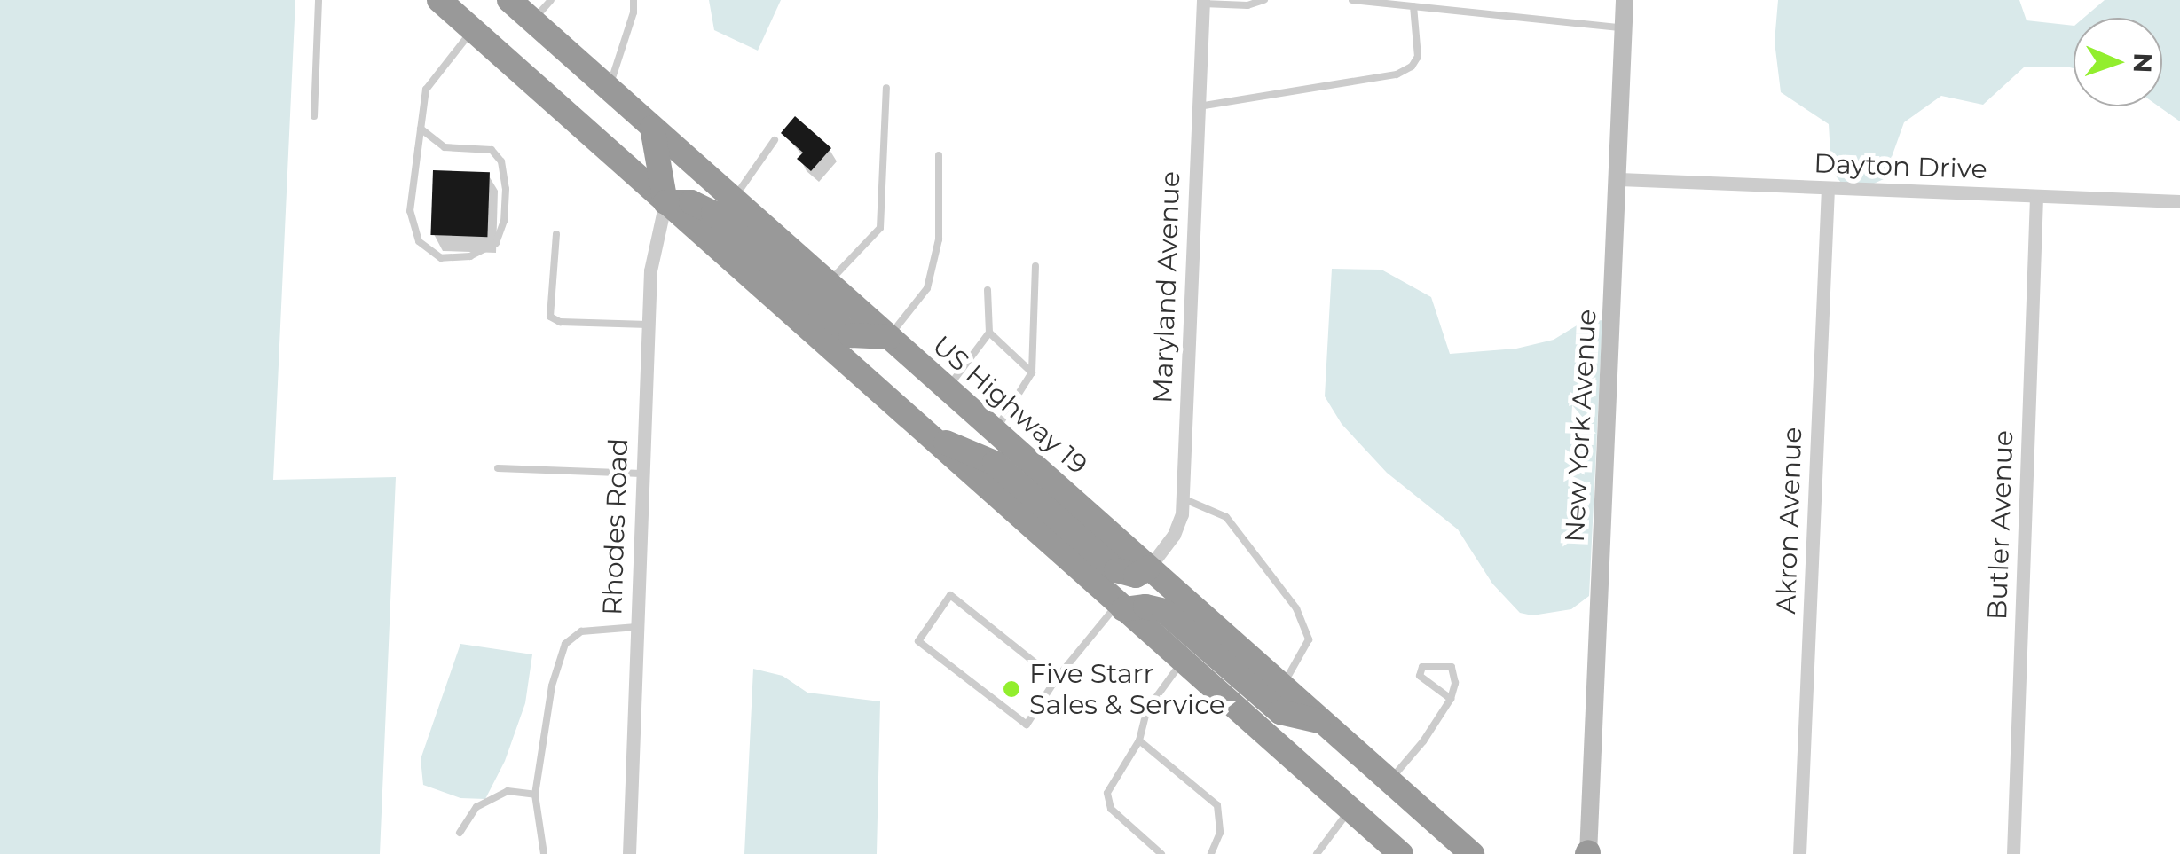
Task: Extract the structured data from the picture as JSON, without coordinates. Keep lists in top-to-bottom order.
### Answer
{
  "streets": {
    "highway": ["US Highway 19"],
    "street": [
      "Dayton Drive",
      "Maryland Avenue",
      "New York Avenue",
      "Akron Avenue",
      "Butler Avenue",
      "Rhodes Road"
    ]
  },
  "crossings": [
    ["Dayton Drive", "New York Avenue"],
    ["Dayton Drive", "Akron Avenue"],
    ["Dayton Drive", "Butler Avenue"],
    ["Maryland Avenue", "US Highway 19"]
  ],
  "places": ["Five Starr Sales & Service"],
  "north": "right"
}
